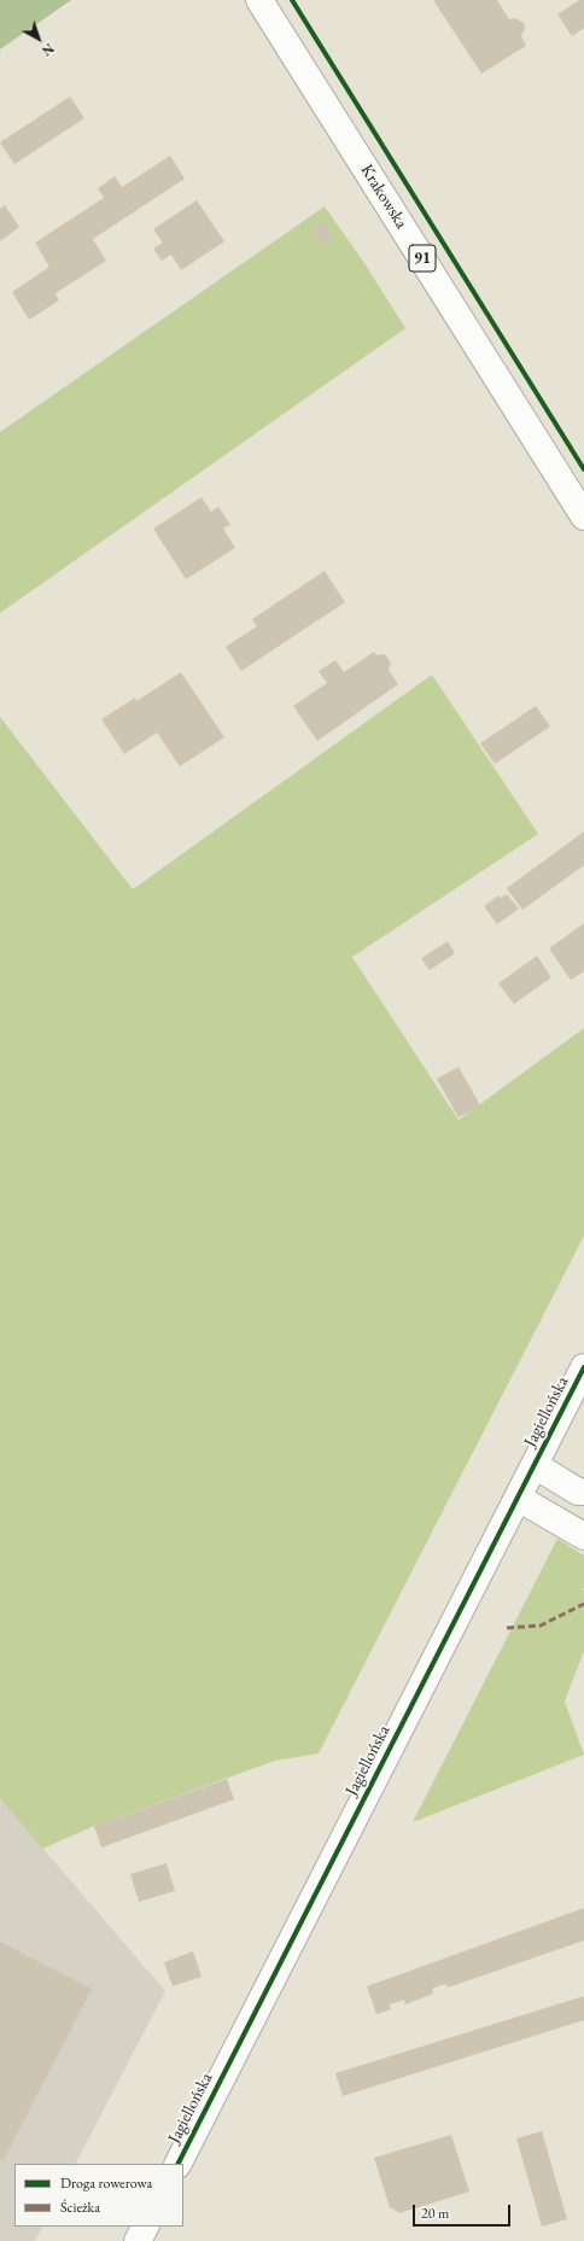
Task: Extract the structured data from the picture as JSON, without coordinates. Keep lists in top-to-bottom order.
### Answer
{
  "streets": {
    "street": ["Krakowska", "91", "Jagiellońska"]
  },
  "legend": ["Droga rowerowa", "Ścieżka"],
  "scale_bar": "20 m",
  "north": "bottom right"
}
